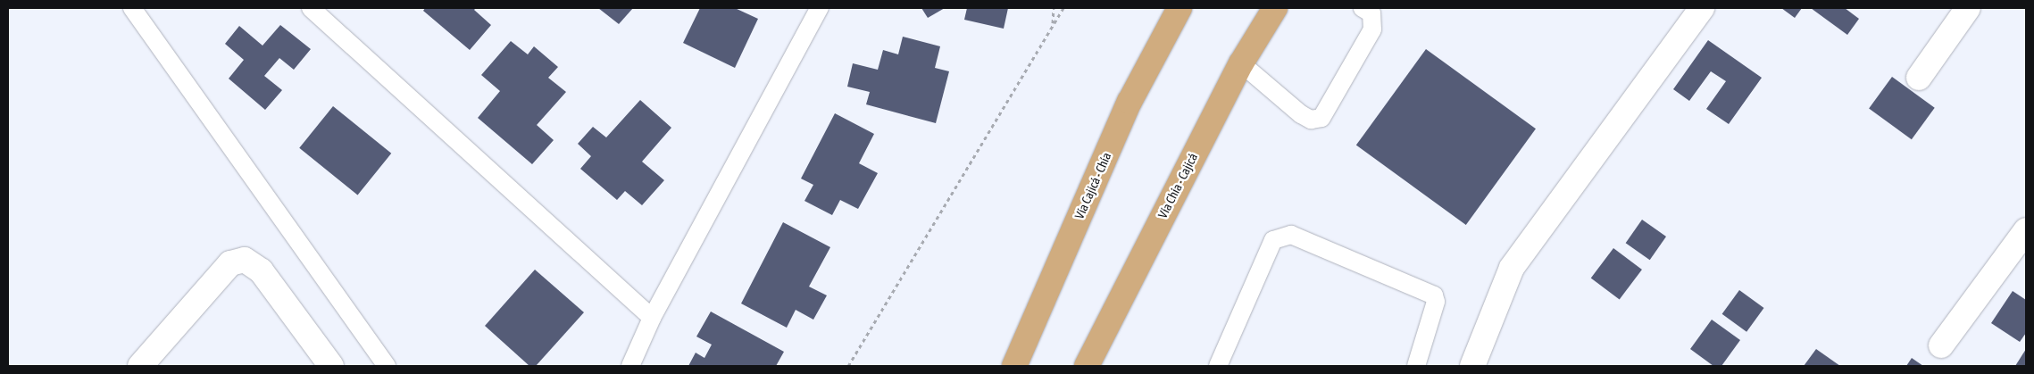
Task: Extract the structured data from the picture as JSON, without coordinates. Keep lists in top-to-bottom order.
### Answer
{
  "streets": {
    "highway": ["Vía Cajicá - Chía", "Vía Chía - Cajicá"]
  }
}
